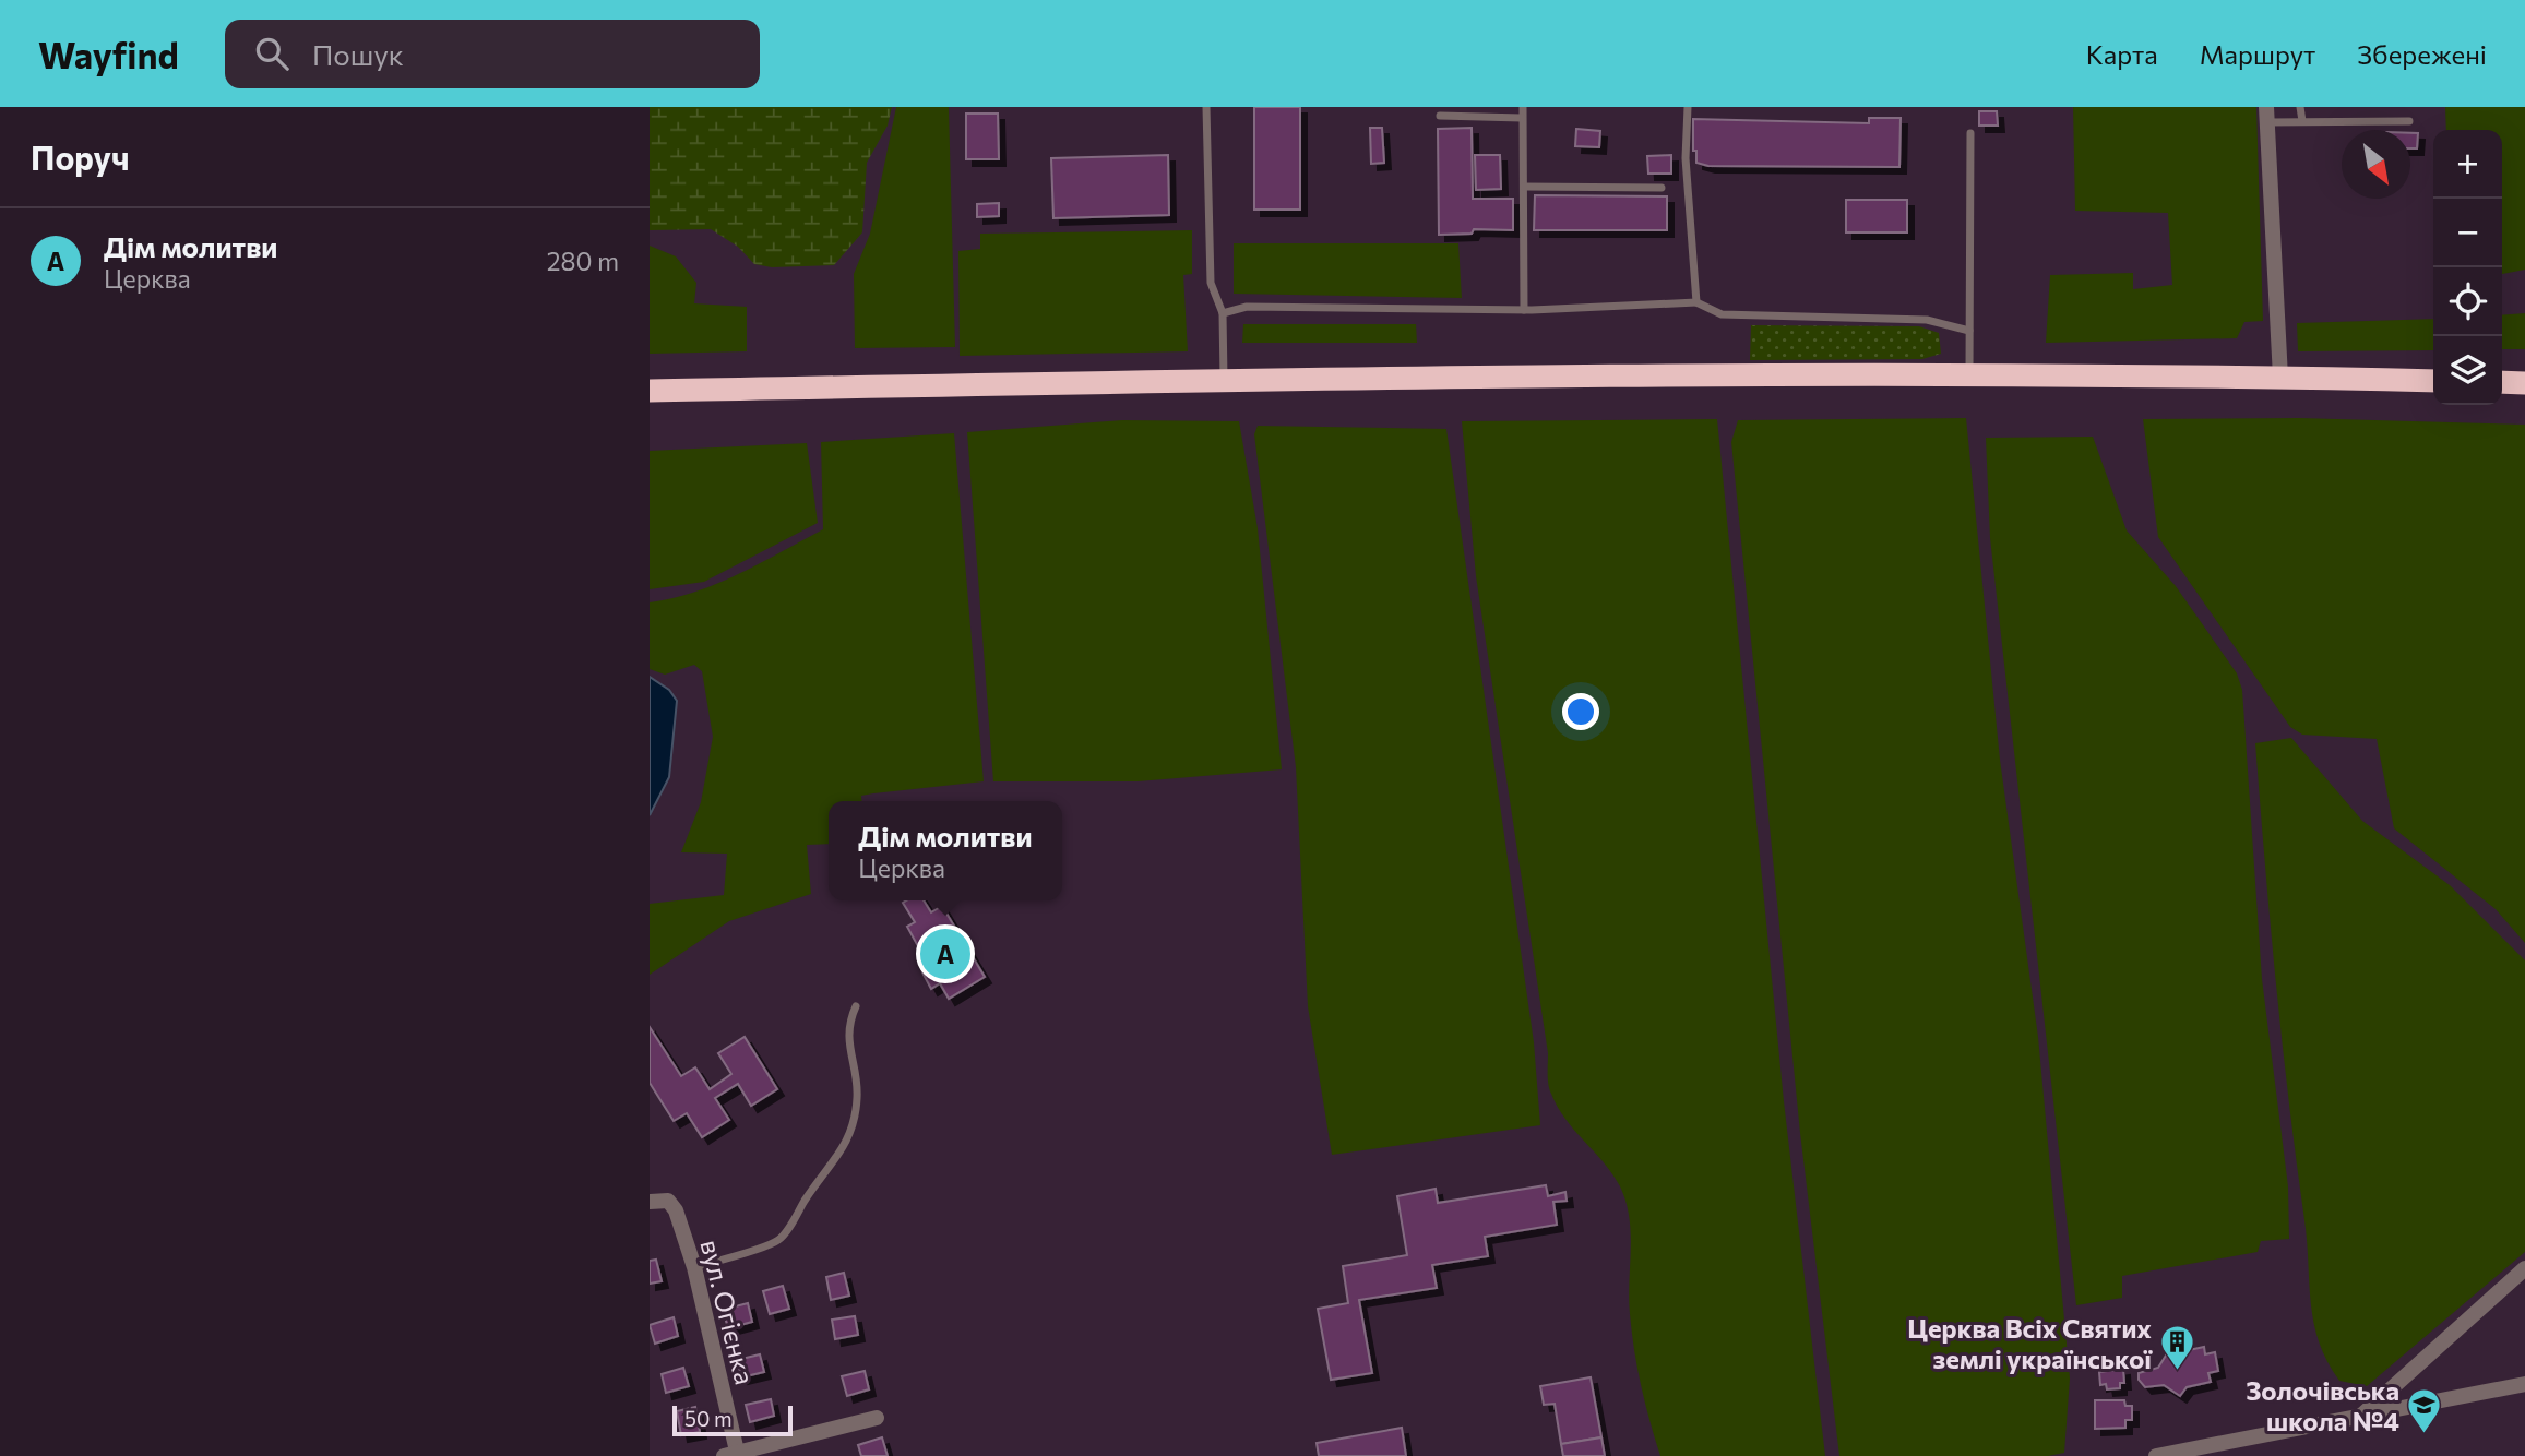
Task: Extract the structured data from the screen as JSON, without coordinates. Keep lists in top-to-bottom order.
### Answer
{
  "streets": {
    "street": ["вул. Огієнка"]
  },
  "places": {
    "building": ["Церква Всіх Святих землі української"],
    "school or university": ["Золочівська школа №4"]
  },
  "scale_bar": "50 m",
  "north": "bottom right",
  "page": {
    "header": "Wayfind",
    "search": "Пошук",
    "nav": ["Карта", "Маршрут", "Збережені"],
    "heading": "Поруч",
    "map_buttons": ["+", "−"],
    "list": [
      {
        "mark": "A",
        "name": "Дім молитви",
        "note": "Церква",
        "value": "280 m"
      }
    ],
    "popup": ["Дім молитви", "Церква"],
    "pins": "A",
    "scale": "50 m"
  }
}
